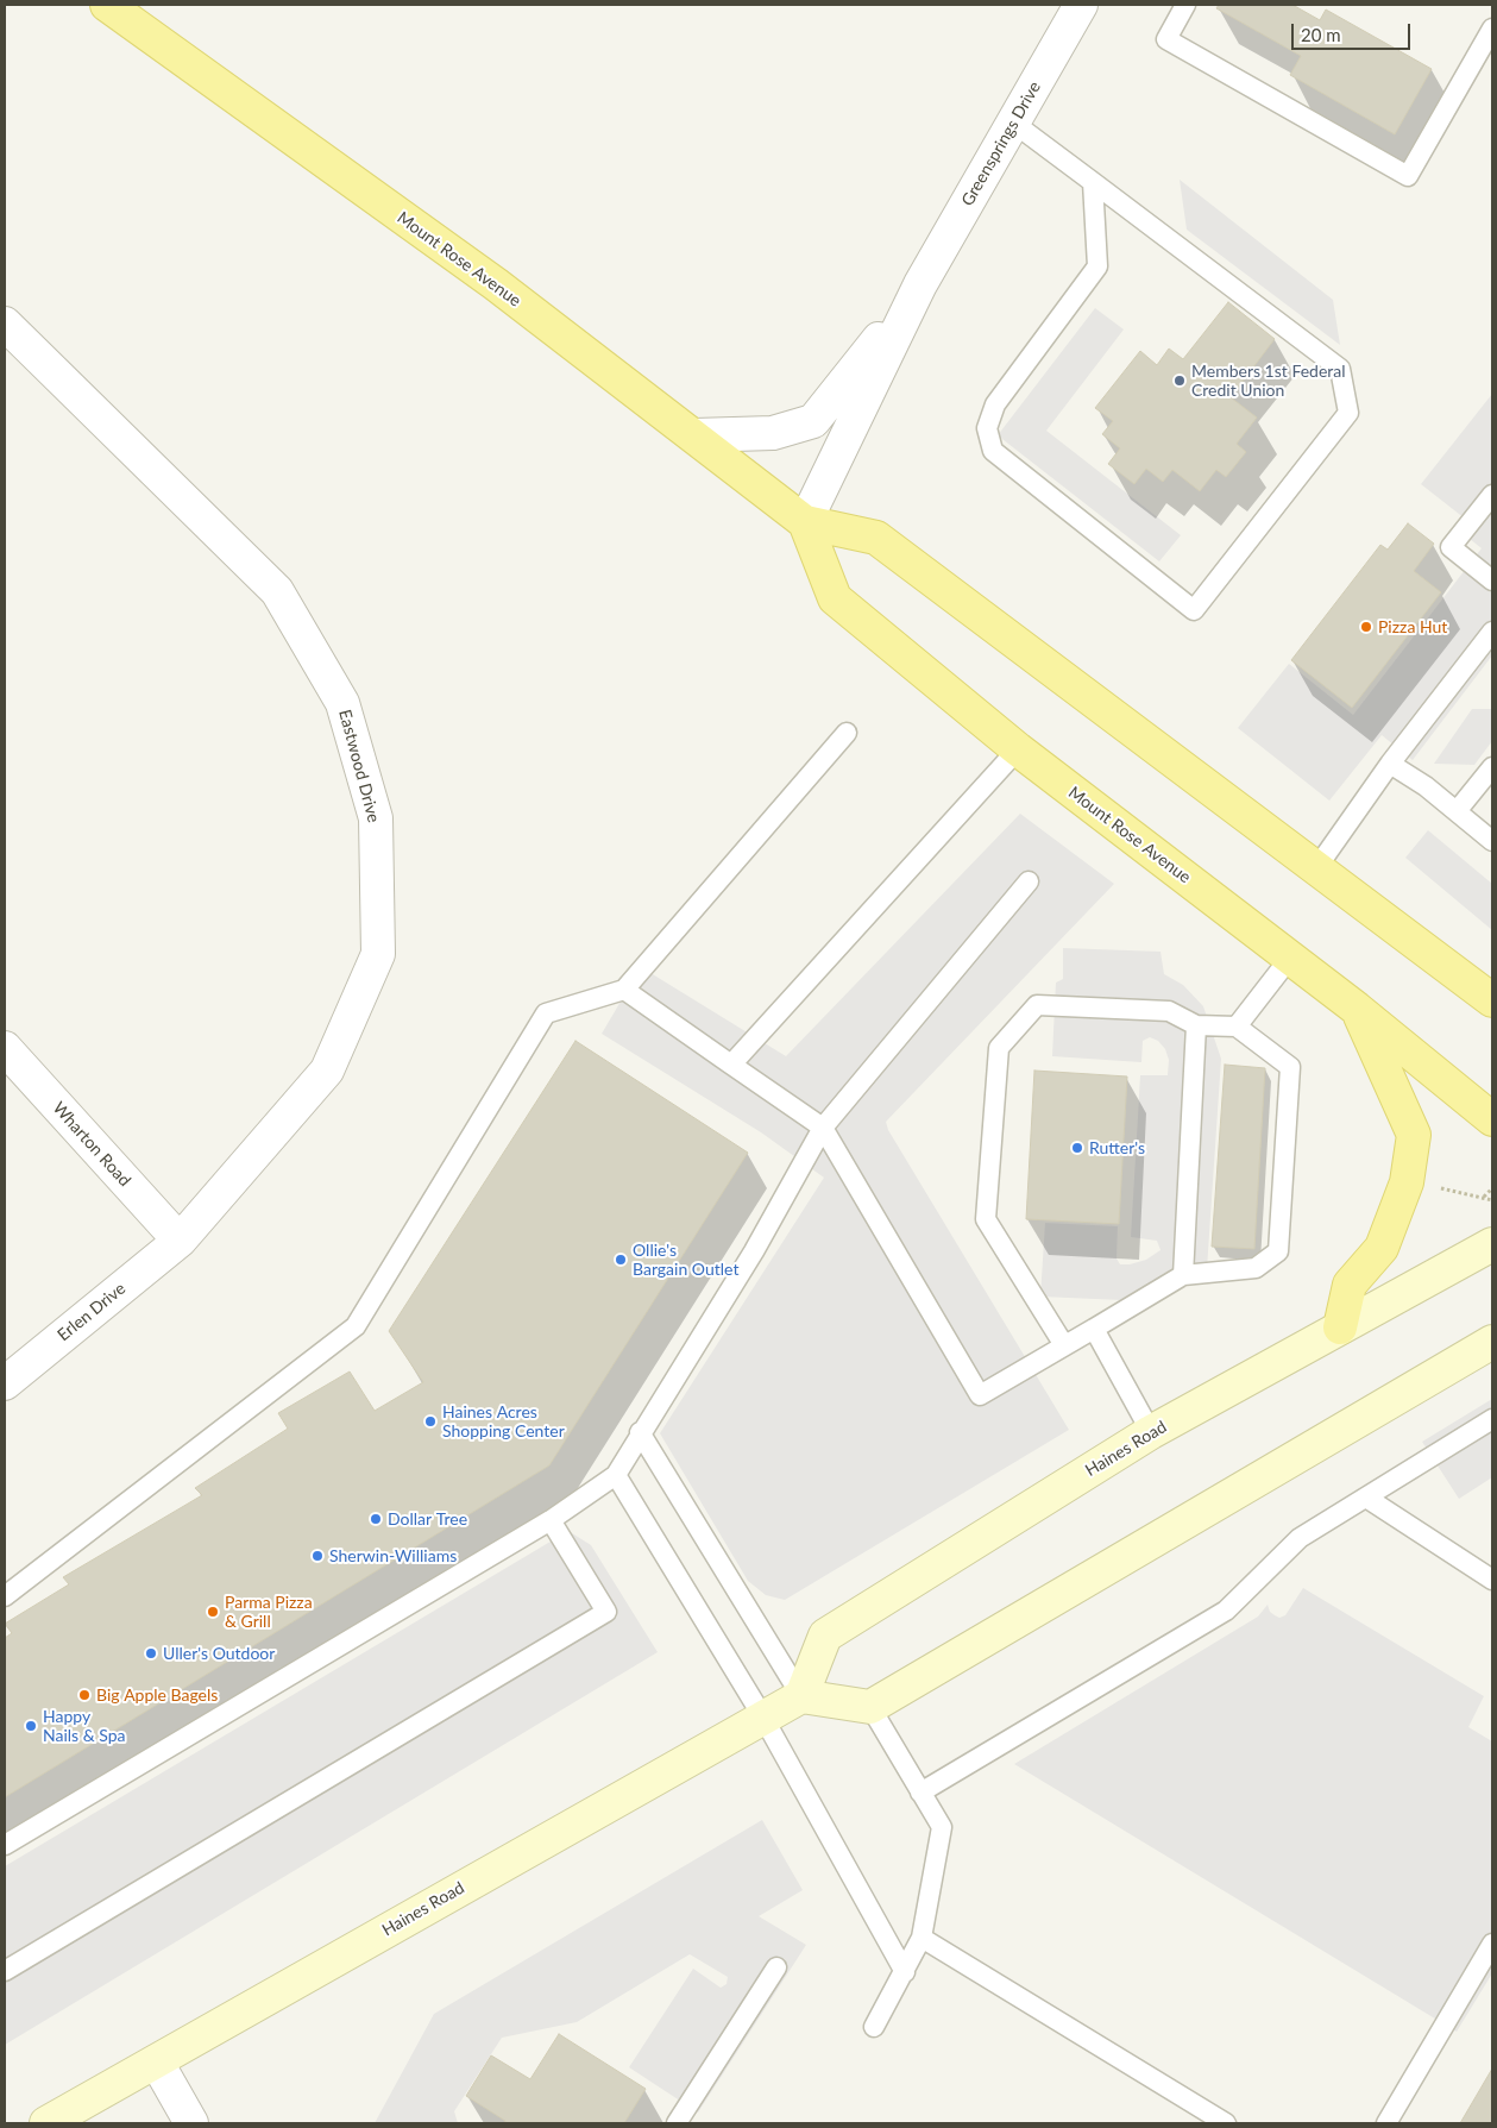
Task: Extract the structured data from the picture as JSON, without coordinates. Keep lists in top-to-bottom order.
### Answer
{
  "streets": {
    "main road": ["Mount Rose Avenue", "Haines Road"],
    "street": [
      "Greensprings Drive",
      "Eastwood Drive",
      "Wharton Road",
      "Erlen Drive"
    ]
  },
  "crossings": [
    ["Greensprings Drive", "Mount Rose Avenue"],
    ["Eastwood Drive", "Wharton Road"],
    ["Eastwood Drive", "Erlen Drive"],
    ["Wharton Road", "Erlen Drive"]
  ],
  "places": [
    "Members 1st Federal Credit Union",
    "Pizza Hut",
    "Rutter's",
    "Ollie's Bargain Outlet",
    "Haines Acres Shopping Center",
    "Dollar Tree",
    "Sherwin-Williams",
    "Parma Pizza & Grill",
    "Uller's Outdoor",
    "Big Apple Bagels",
    "Happy Nails & Spa"
  ],
  "scale_bar": "20 m"
}
